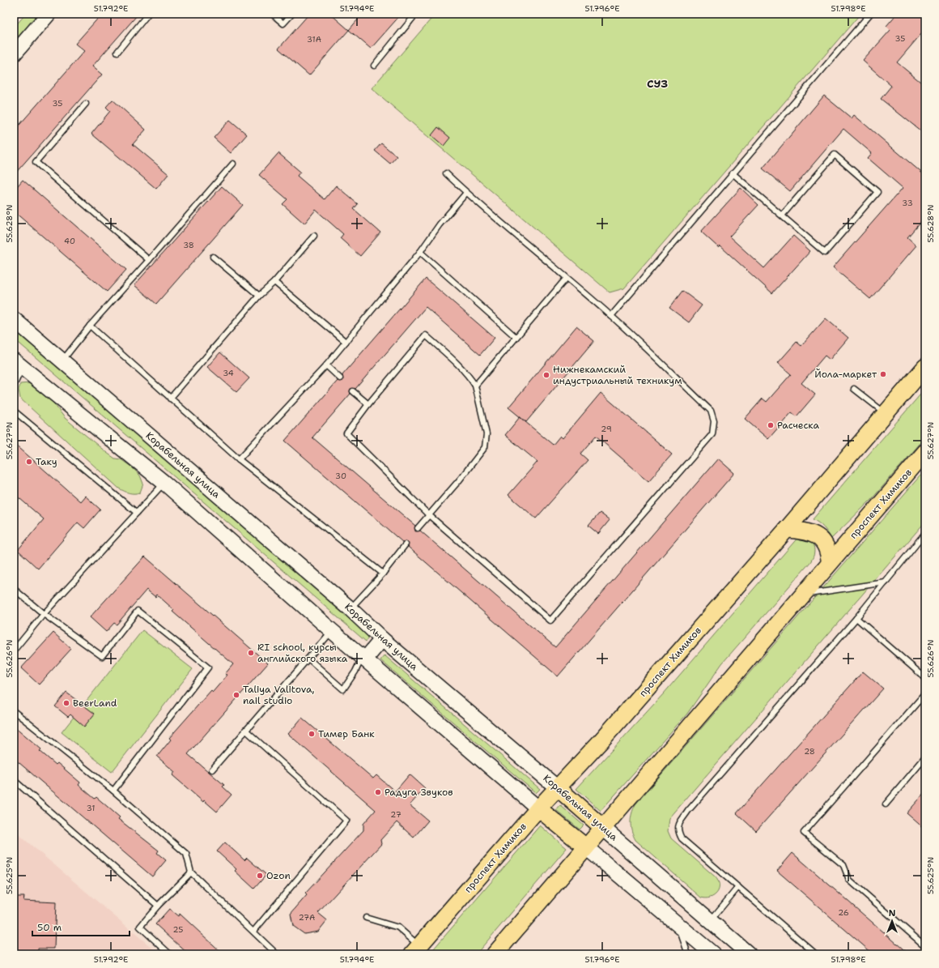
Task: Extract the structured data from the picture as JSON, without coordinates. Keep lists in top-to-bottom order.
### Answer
{
  "streets": {
    "main road": ["Корабельная улица", "проспект Химиков"]
  },
  "crossings": [
    ["Корабельная улица", "проспект Химиков"]
  ],
  "districts": ["СУЗ"],
  "places": [
    "Йола-маркет",
    "Нижнекамский индустриальный техникум",
    "Расческа",
    "Таку",
    "RI school, курсы английского языка",
    "Taliya Valitova, nail studio",
    "BeerLand",
    "Тимер Банк",
    "Радуга Звуков",
    "Ozon"
  ],
  "house_numbers": [
    "35",
    "31А",
    "35",
    "33",
    "40",
    "38",
    "34",
    "29",
    "30",
    "28",
    "31",
    "27",
    "26",
    "27А",
    "25"
  ],
  "scale_bar": "50 m",
  "north": "top",
  "coordinates": [
    "51.792°E",
    "51.794°E",
    "51.796°E",
    "51.798°E",
    "55.628°N",
    "55.627°N",
    "55.626°N",
    "55.625°N"
  ]
}
